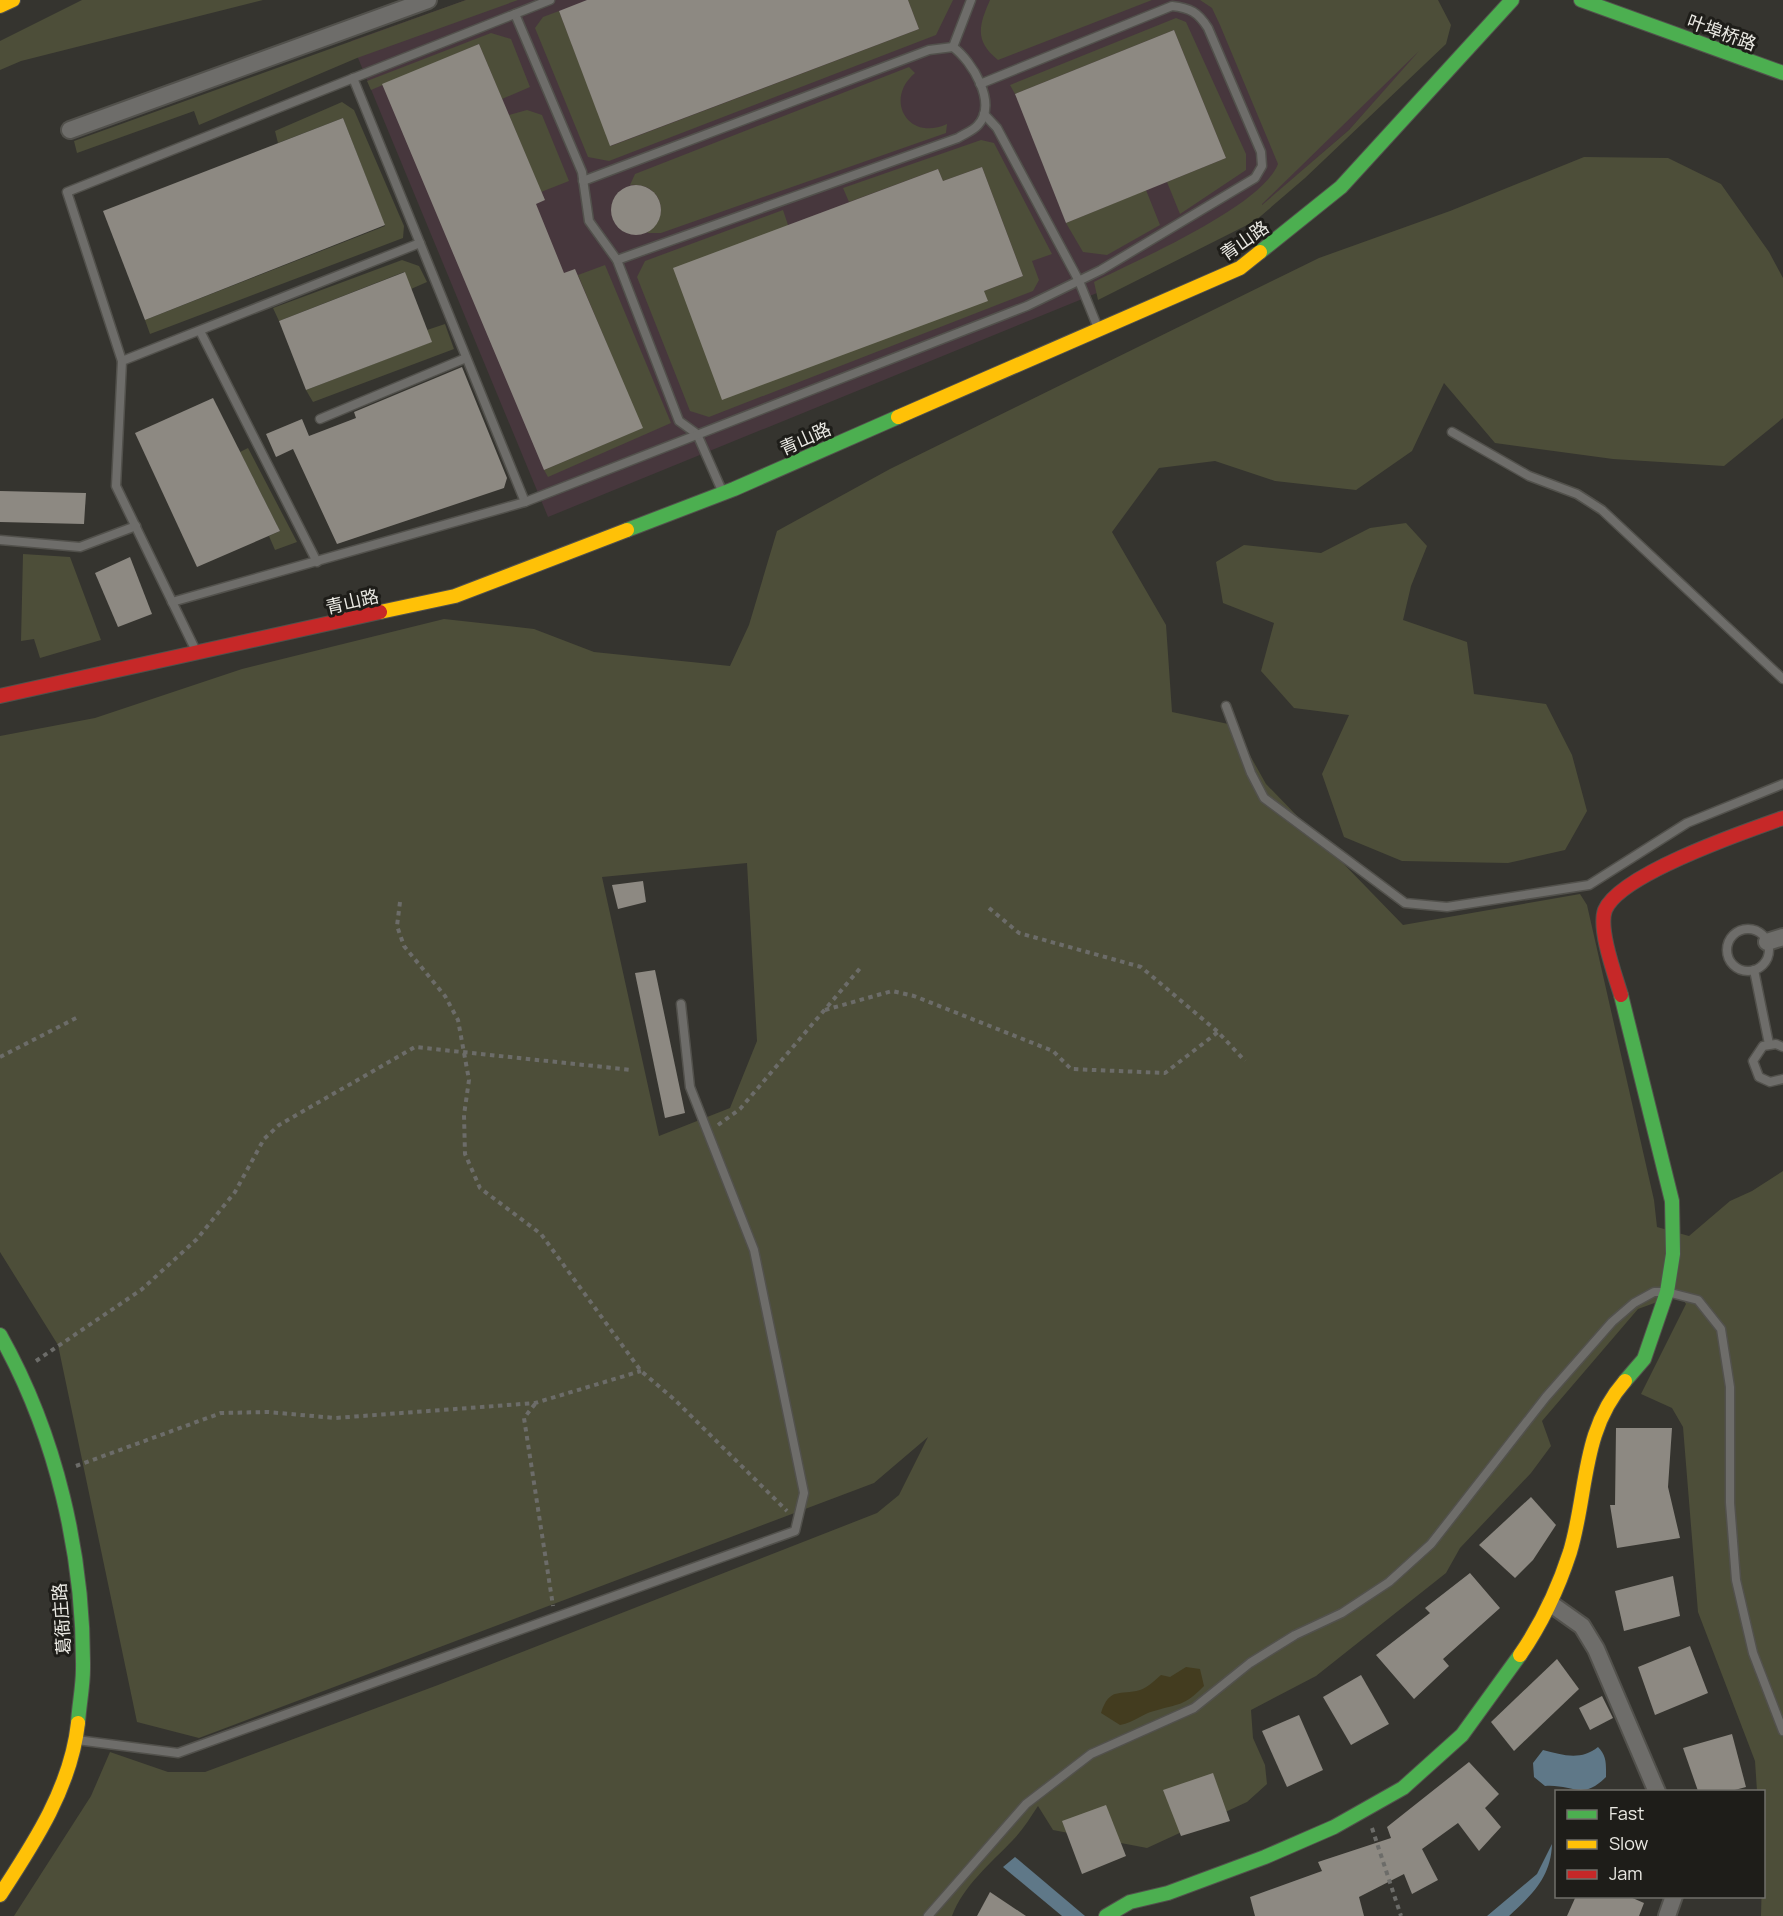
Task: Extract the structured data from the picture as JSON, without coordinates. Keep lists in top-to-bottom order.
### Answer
{
  "streets": {
    "street": ["叶埠桥路", "青山路", "葛衙庄路"]
  },
  "legend": ["Fast", "Slow", "Jam"]
}
